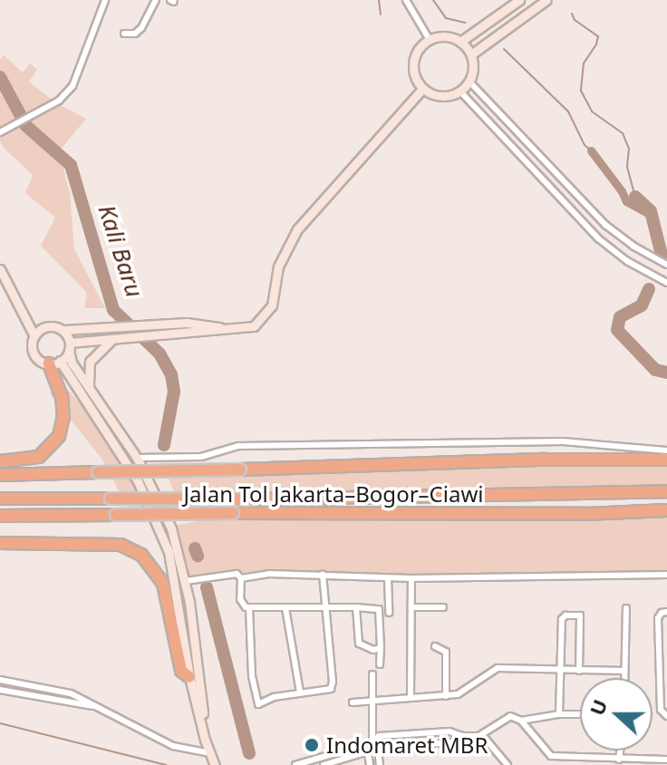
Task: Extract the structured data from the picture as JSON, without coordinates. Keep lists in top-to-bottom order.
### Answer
{
  "streets": {
    "highway": ["Jalan Tol Jakarta–Bogor–Ciawi"]
  },
  "water": ["Kali Baru"],
  "places": ["Indomaret MBR"],
  "north": "left"
}
